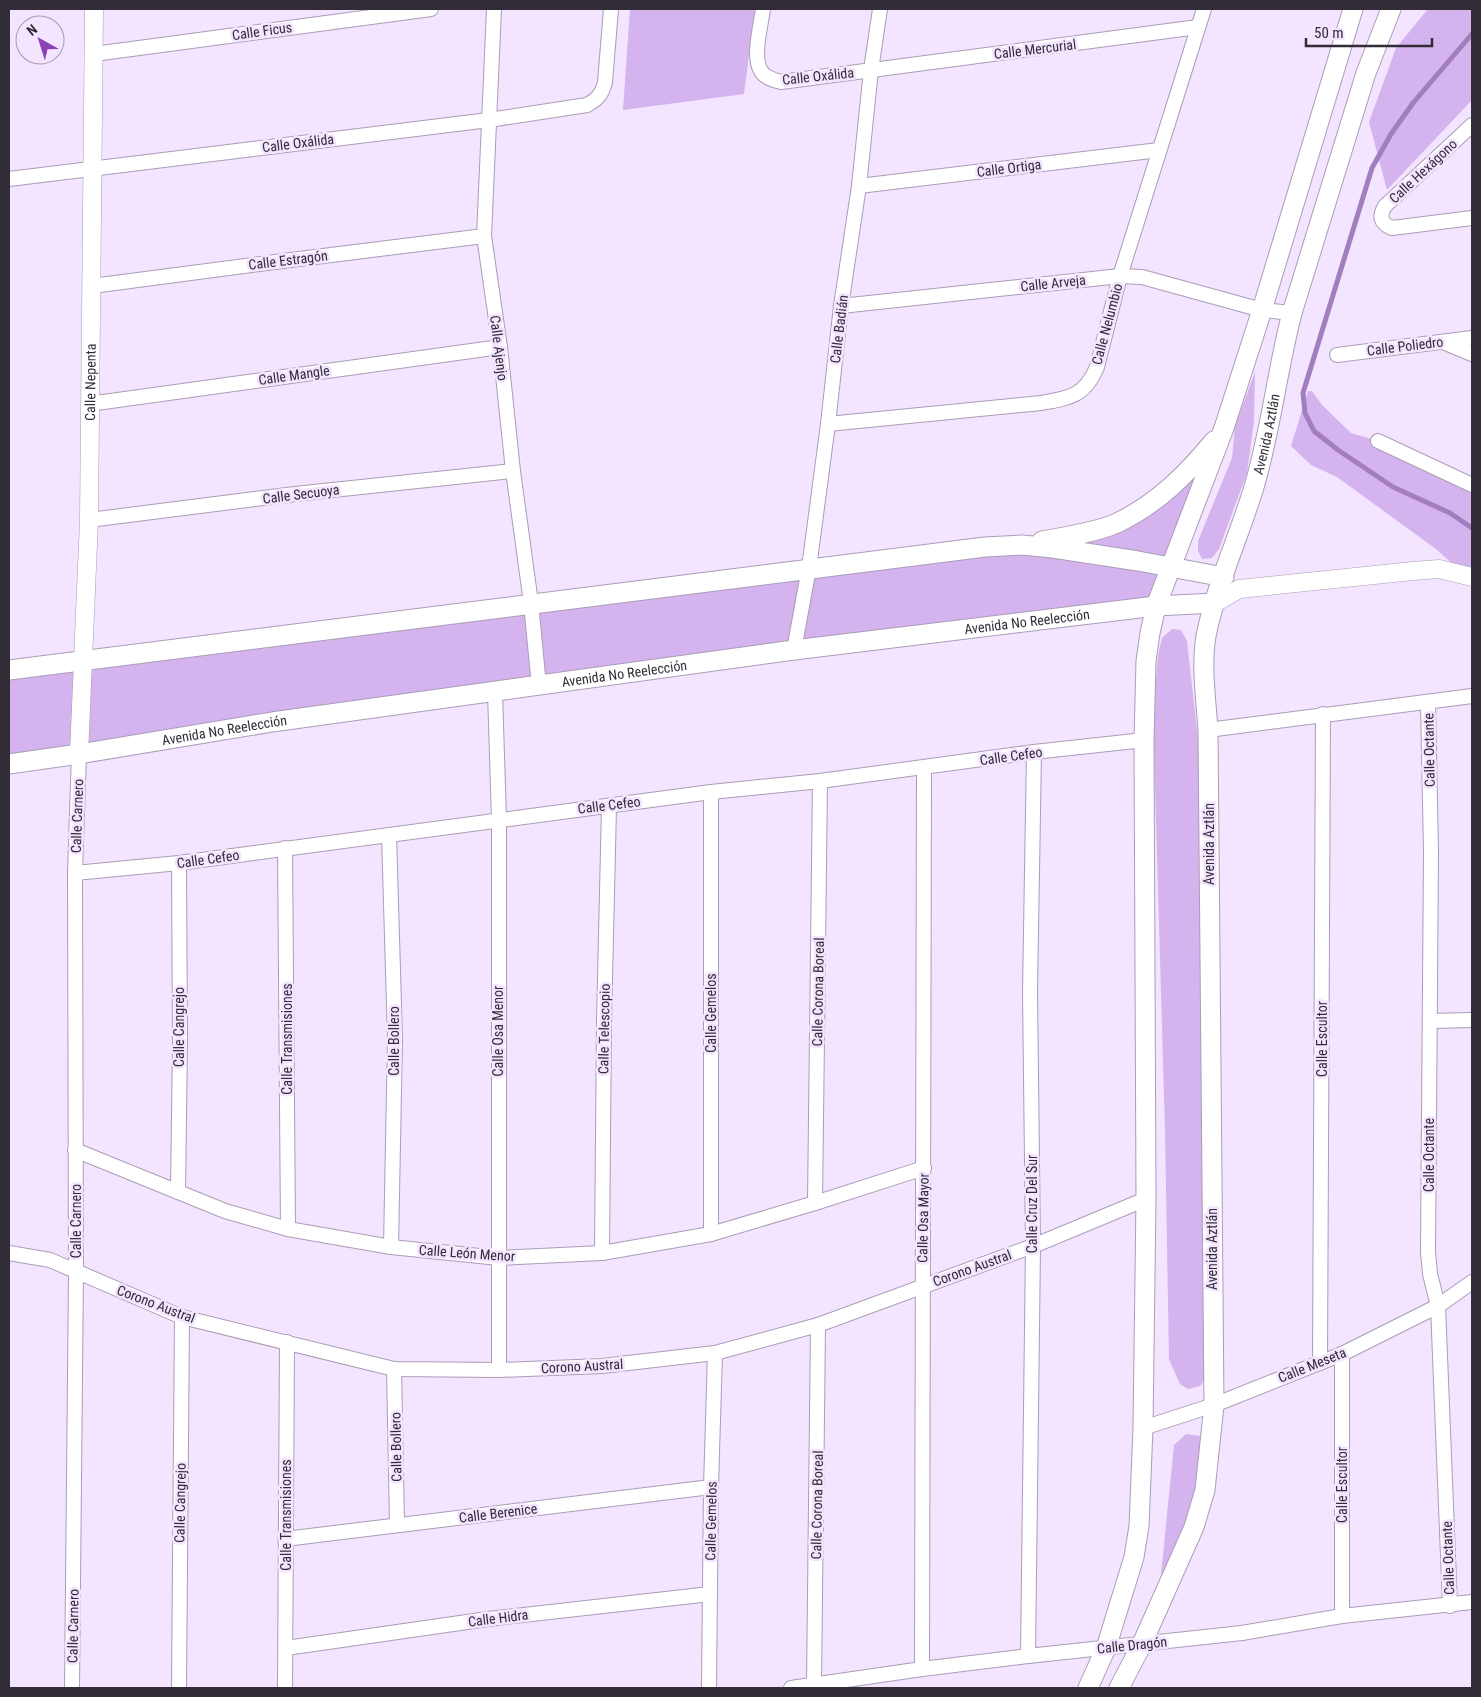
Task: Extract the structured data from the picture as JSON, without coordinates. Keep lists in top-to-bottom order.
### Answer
{
  "streets": {
    "main road": ["Avenida Aztlán", "Avenida No Reelección"],
    "street": [
      "Calle Ficus",
      "Calle Mercurial",
      "Calle Oxálida",
      "Calle Ortiga",
      "Calle Hexágono",
      "Calle Estragón",
      "Calle Arveja",
      "Calle Nelumbio",
      "Calle Badián",
      "Calle Poliedro",
      "Calle Ajenjo",
      "Calle Mangle",
      "Calle Nepenta",
      "Calle Secuoya",
      "Calle Octante",
      "Calle Cefeo",
      "Calle Carnero",
      "Calle Corona Boreal",
      "Calle Gemelos",
      "Calle Cangrejo",
      "Calle Telescopio",
      "Calle Osa Menor",
      "Calle Transmisiones",
      "Calle Escultor",
      "Calle Bollero",
      "Calle Cruz Del Sur",
      "Calle Osa Mayor",
      "Calle León Menor",
      "Corono Austral",
      "Calle Meseta",
      "Calle Berenice",
      "Calle Hidra",
      "Calle Dragón"
    ]
  },
  "crossings": [
    ["Calle Ficus", "Calle Nepenta"],
    ["Calle Mercurial", "Calle Oxálida"],
    ["Calle Mercurial", "Calle Nelumbio"],
    ["Calle Mercurial", "Calle Badián"],
    ["Calle Oxálida", "Calle Badián"],
    ["Calle Oxálida", "Calle Ajenjo"],
    ["Calle Oxálida", "Calle Nepenta"],
    ["Calle Ortiga", "Calle Nelumbio"],
    ["Calle Ortiga", "Calle Badián"],
    ["Calle Estragón", "Calle Ajenjo"],
    ["Calle Estragón", "Calle Nepenta"],
    ["Calle Arveja", "Calle Nelumbio"],
    ["Calle Arveja", "Calle Badián"],
    ["Calle Arveja", "Avenida Aztlán"],
    ["Calle Nelumbio", "Calle Badián"],
    ["Calle Badián", "Avenida No Reelección"],
    ["Calle Ajenjo", "Calle Mangle"],
    ["Calle Ajenjo", "Calle Secuoya"],
    ["Calle Ajenjo", "Avenida No Reelección"],
    ["Calle Mangle", "Calle Nepenta"],
    ["Calle Nepenta", "Calle Secuoya"],
    ["Calle Nepenta", "Avenida No Reelección"],
    ["Calle Nepenta", "Calle Carnero"],
    ["Avenida Aztlán", "Avenida No Reelección"],
    ["Avenida Aztlán", "Calle Meseta"],
    ["Avenida Aztlán", "Calle Dragón"],
    ["Avenida No Reelección", "Calle Carnero"],
    ["Avenida No Reelección", "Calle Osa Menor"],
    ["Calle Octante", "Calle Meseta"],
    ["Calle Octante", "Calle Dragón"],
    ["Calle Cefeo", "Calle Carnero"],
    ["Calle Cefeo", "Calle Corona Boreal"],
    ["Calle Cefeo", "Calle Gemelos"],
    ["Calle Cefeo", "Calle Cangrejo"],
    ["Calle Cefeo", "Calle Telescopio"],
    ["Calle Cefeo", "Calle Osa Menor"],
    ["Calle Cefeo", "Calle Transmisiones"],
    ["Calle Cefeo", "Calle Bollero"],
    ["Calle Cefeo", "Calle Cruz Del Sur"],
    ["Calle Cefeo", "Calle Osa Mayor"],
    ["Calle Carnero", "Calle León Menor"],
    ["Calle Carnero", "Corono Austral"],
    ["Calle Corona Boreal", "Calle León Menor"],
    ["Calle Corona Boreal", "Corono Austral"],
    ["Calle Corona Boreal", "Calle Dragón"],
    ["Calle Gemelos", "Calle León Menor"],
    ["Calle Gemelos", "Corono Austral"],
    ["Calle Gemelos", "Calle Berenice"],
    ["Calle Gemelos", "Calle Hidra"],
    ["Calle Cangrejo", "Calle León Menor"],
    ["Calle Cangrejo", "Corono Austral"],
    ["Calle Telescopio", "Calle León Menor"],
    ["Calle Osa Menor", "Calle León Menor"],
    ["Calle Osa Menor", "Corono Austral"],
    ["Calle Transmisiones", "Calle León Menor"],
    ["Calle Transmisiones", "Corono Austral"],
    ["Calle Transmisiones", "Calle Berenice"],
    ["Calle Transmisiones", "Calle Hidra"],
    ["Calle Escultor", "Calle Meseta"],
    ["Calle Escultor", "Calle Dragón"],
    ["Calle Bollero", "Calle León Menor"],
    ["Calle Bollero", "Corono Austral"],
    ["Calle Bollero", "Calle Berenice"],
    ["Calle Cruz Del Sur", "Corono Austral"],
    ["Calle Cruz Del Sur", "Calle Dragón"],
    ["Calle Osa Mayor", "Calle León Menor"],
    ["Calle Osa Mayor", "Corono Austral"],
    ["Calle Osa Mayor", "Calle Dragón"]
  ],
  "scale_bar": "50 m",
  "north": "top left"
}
